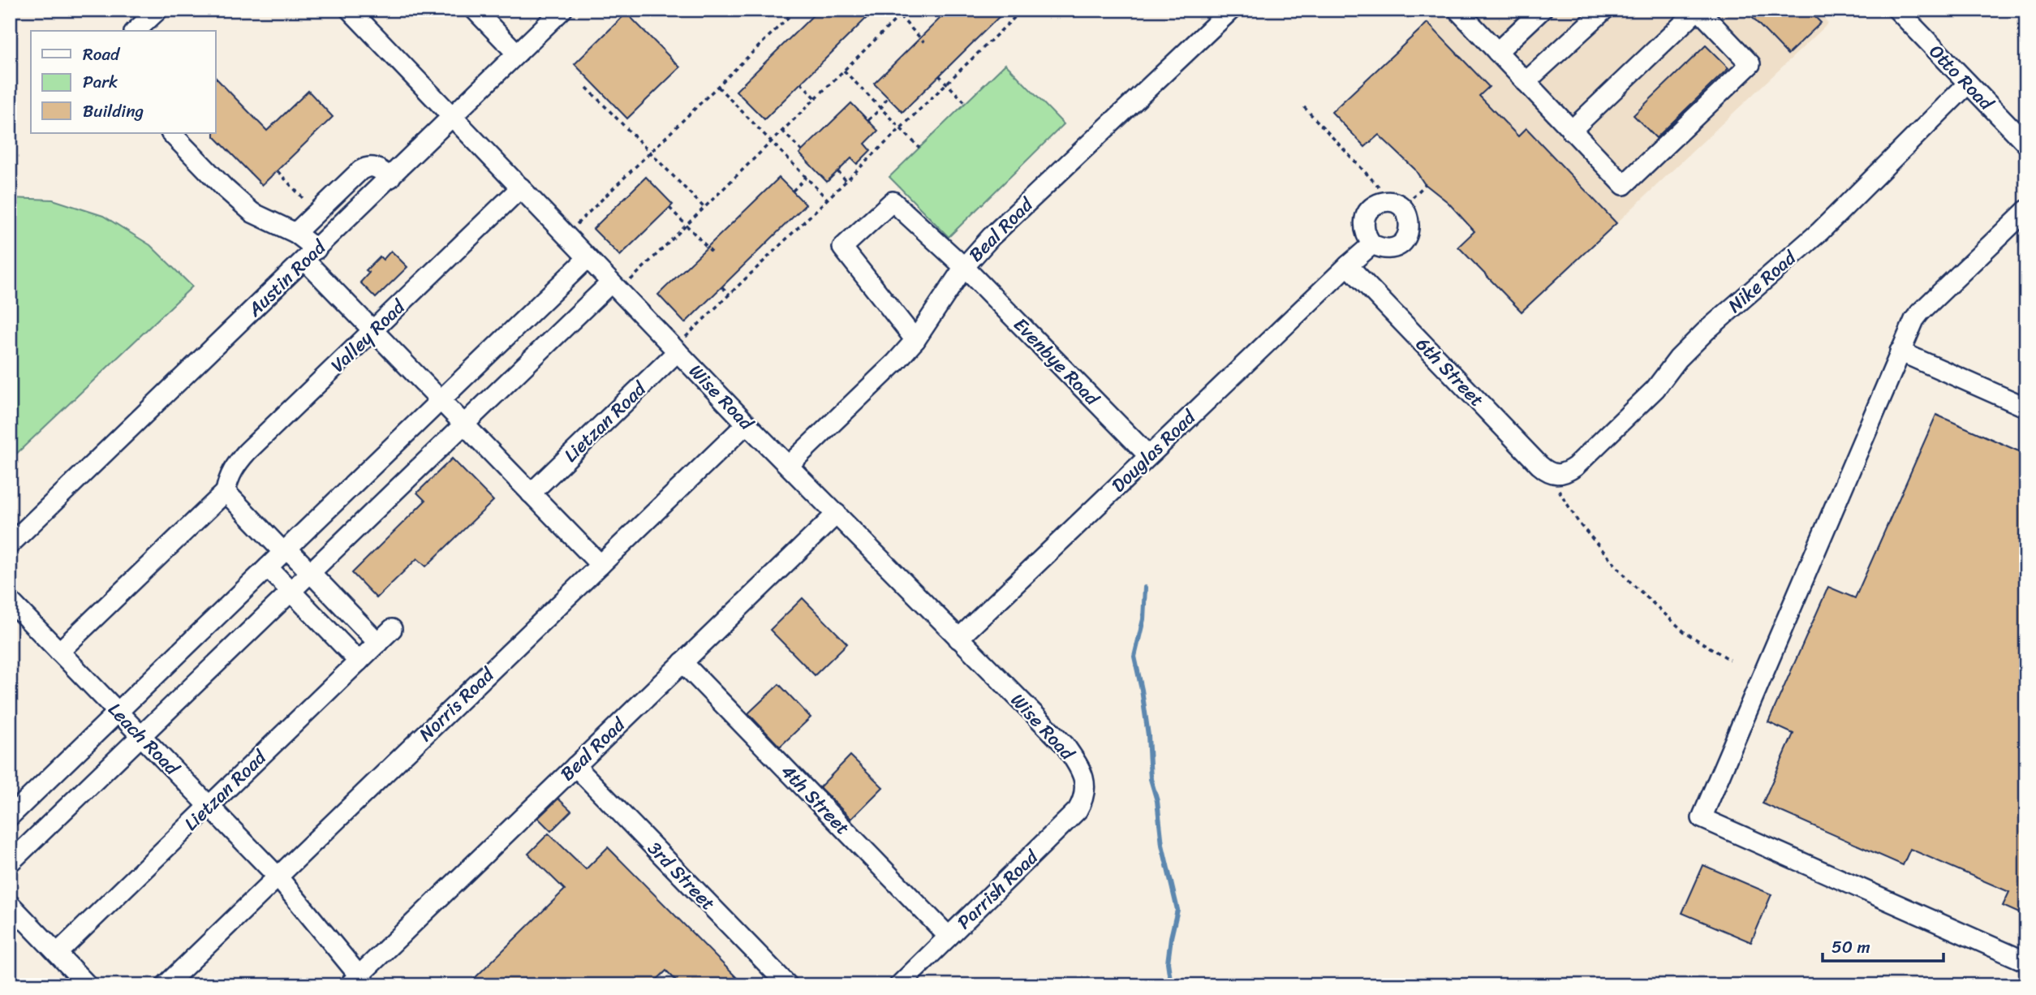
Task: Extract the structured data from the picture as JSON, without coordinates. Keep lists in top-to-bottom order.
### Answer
{
  "streets": {
    "street": [
      "Otto Road",
      "Beal Road",
      "Austin Road",
      "Nike Road",
      "Valley Road",
      "Evenbye Road",
      "6th Street",
      "Wise Road",
      "Lietzan Road",
      "Douglas Road",
      "Norris Road",
      "Leach Road",
      "4th Street",
      "3rd Street",
      "Parrish Road"
    ]
  },
  "crossings": [
    ["Otto Road", "Nike Road"],
    ["Beal Road", "Evenbye Road"],
    ["Beal Road", "Wise Road"],
    ["Beal Road", "Leach Road"],
    ["Beal Road", "4th Street"],
    ["Beal Road", "3rd Street"],
    ["Austin Road", "Wise Road"],
    ["Nike Road", "6th Street"],
    ["Valley Road", "Wise Road"],
    ["Evenbye Road", "Douglas Road"],
    ["6th Street", "Douglas Road"],
    ["Wise Road", "Lietzan Road"],
    ["Wise Road", "Douglas Road"],
    ["Wise Road", "Norris Road"],
    ["Wise Road", "Parrish Road"],
    ["Lietzan Road", "Leach Road"],
    ["Norris Road", "Leach Road"],
    ["4th Street", "Parrish Road"]
  ],
  "legend": ["Road", "Park", "Building"],
  "scale_bar": "50 m"
}
